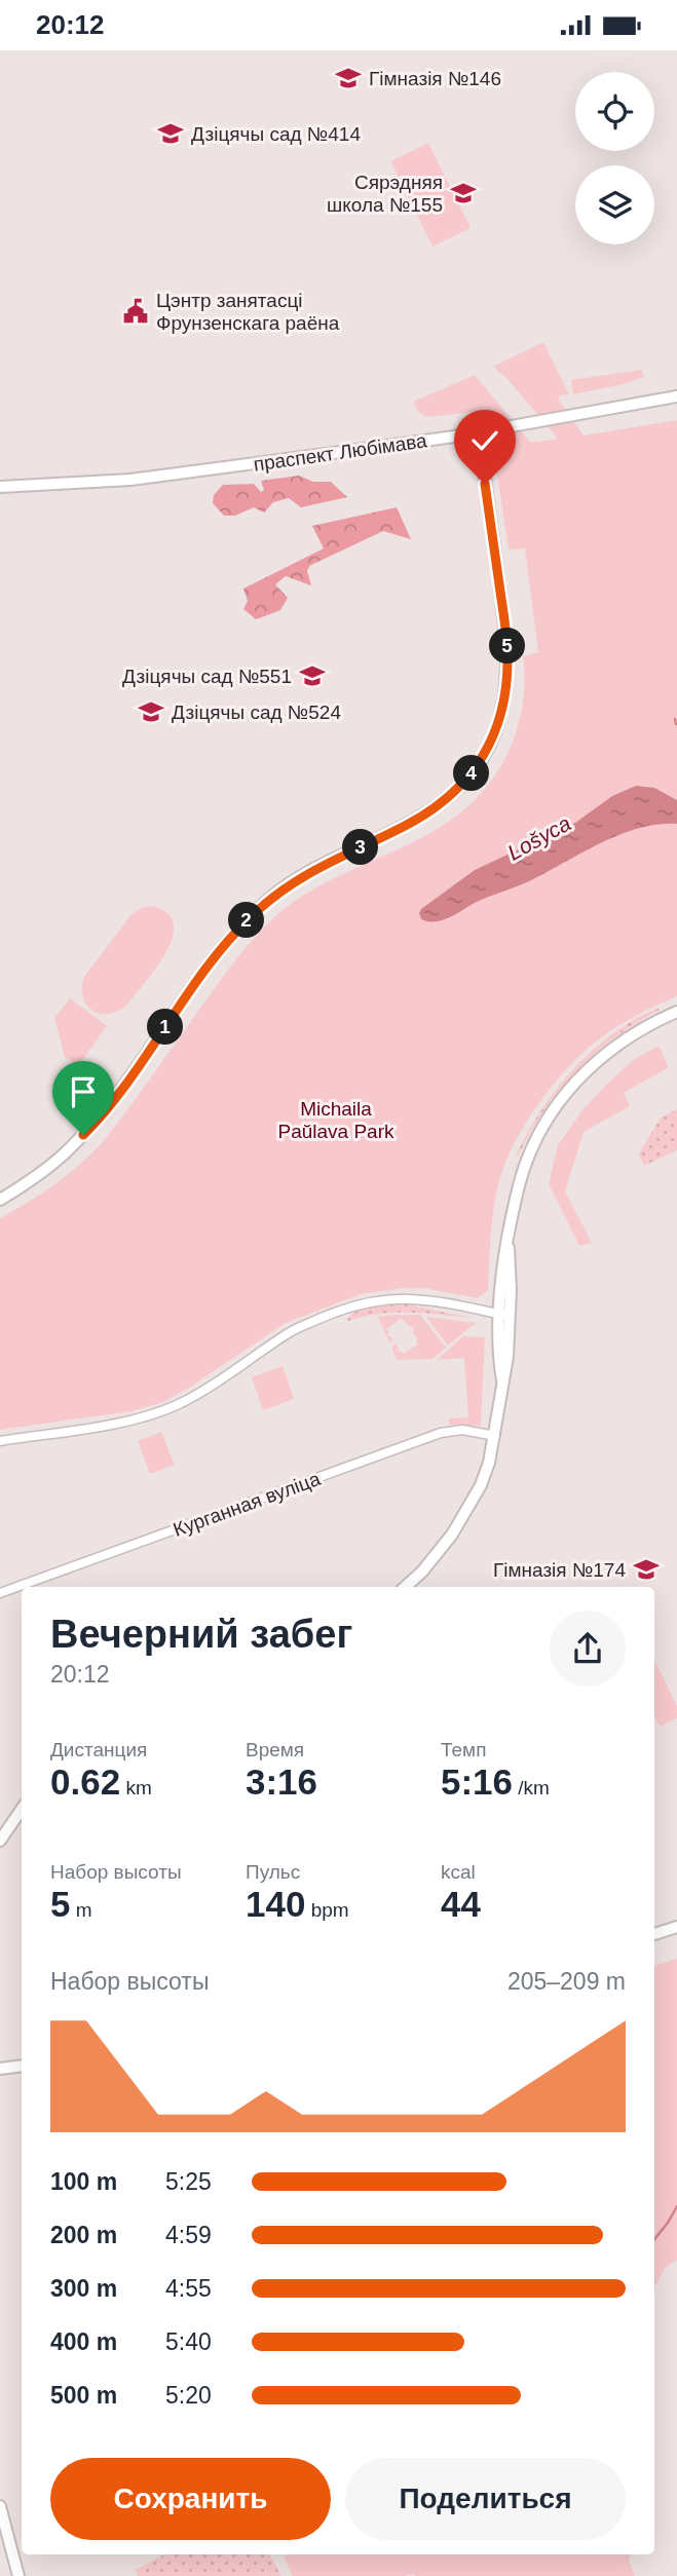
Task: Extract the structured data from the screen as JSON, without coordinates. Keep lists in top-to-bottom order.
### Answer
{
  "streets": {
    "street": ["праспект Любімава", "Курганная вуліца"]
  },
  "water": ["Lošyca"],
  "parks": ["Michaila Paŭlava Park"],
  "places": {
    "school or university": [
      "Гімназія №146",
      "Дзіцячы сад №414",
      "Сярэдняя школа №155",
      "Дзіцячы сад №551",
      "Дзіцячы сад №524",
      "Гімназія №174"
    ],
    "public building": ["Цэнтр занятасці Фрунзенскага раёна"]
  },
  "page": {
    "status": "20:12",
    "pins": [
      "5",
      "4",
      "3",
      "2",
      "1"
    ],
    "heading": ["Вечерний забег", "20:12"],
    "stats": [
      ["Дистанция", "0.62 km"],
      ["Время", "3:16"],
      ["Темп", "5:16 /km"],
      ["Набор высоты", "5 m"],
      ["Пульс", "140 bpm"],
      ["kcal", "44"]
    ],
    "chart": ["Набор высоты", "205–209 m"],
    "list": [
      {
        "name": "100 m",
        "note": "5:25"
      },
      {
        "name": "200 m",
        "note": "4:59"
      },
      {
        "name": "300 m",
        "note": "4:55"
      },
      {
        "name": "400 m",
        "note": "5:40"
      },
      {
        "name": "500 m",
        "note": "5:20"
      }
    ],
    "buttons": ["Сохранить", "Поделиться"]
  }
}
